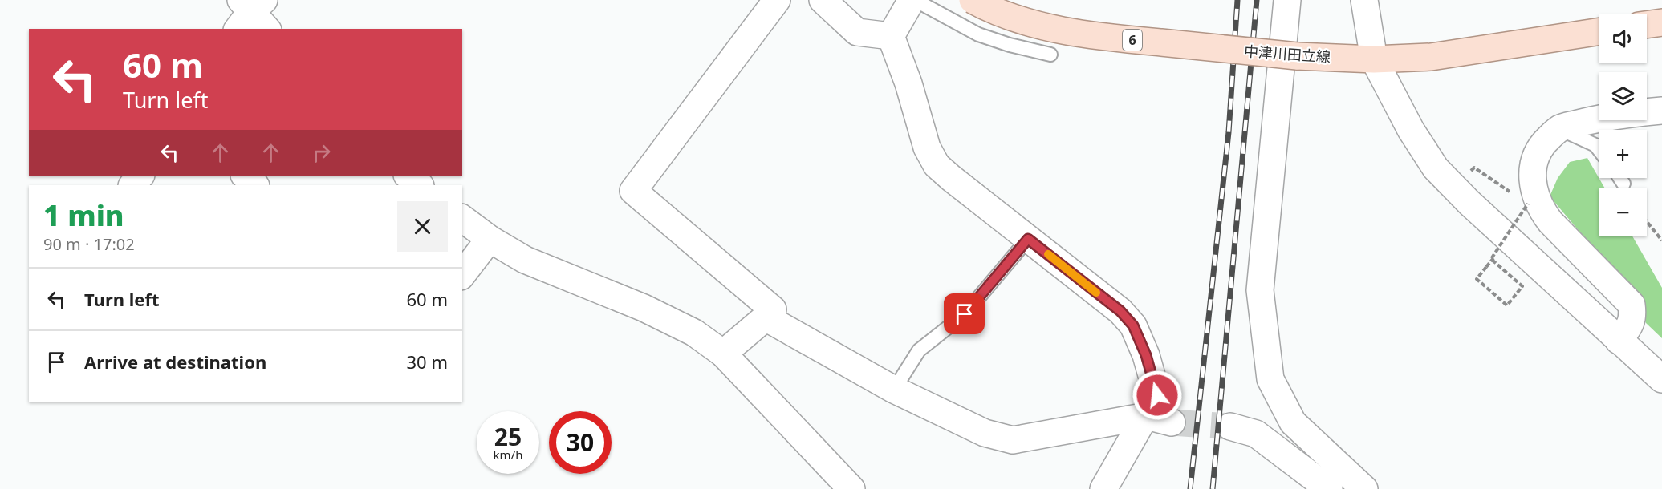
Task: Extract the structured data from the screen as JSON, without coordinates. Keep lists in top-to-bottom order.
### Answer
{
  "streets": {
    "main road": ["6", "中津川田立線"]
  },
  "page": {
    "map_buttons": ["+", "−"],
    "turn": ["60 m", "Turn left"],
    "heading": ["1 min", "90 m · 17:02"],
    "list": [
      {
        "name": "Turn left",
        "value": "60 m"
      },
      {
        "name": "Arrive at destination",
        "value": "30 m"
      }
    ],
    "speed": "25 km/h",
    "limit": "30"
  }
}
